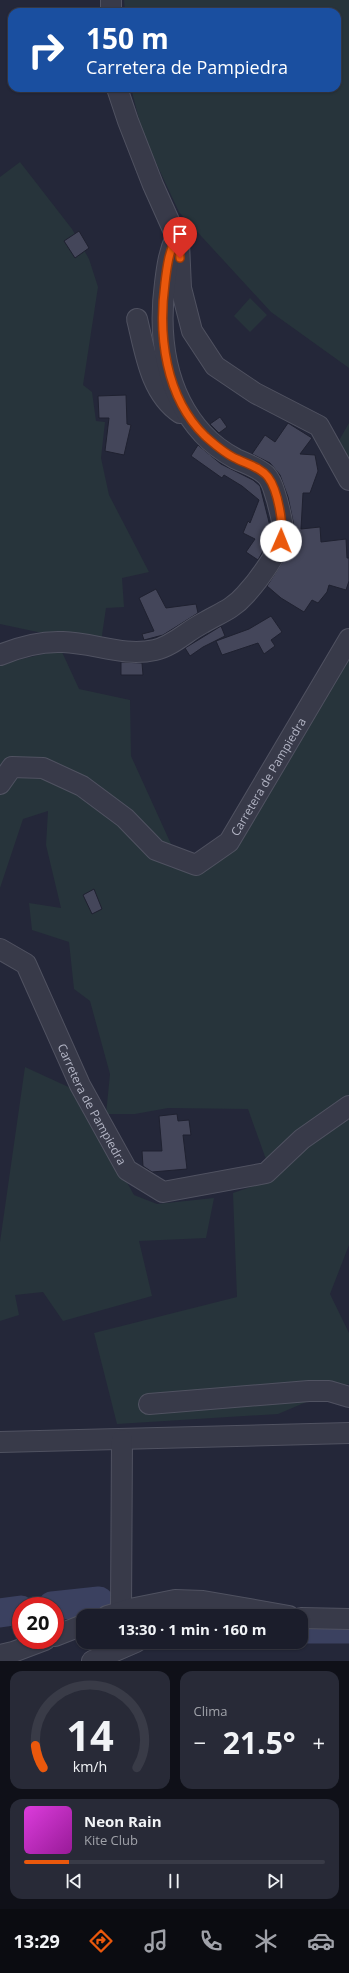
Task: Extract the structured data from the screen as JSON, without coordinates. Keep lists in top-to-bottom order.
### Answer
{
  "streets": {
    "street": ["Carretera de Pampiedra"]
  },
  "page": {
    "turn": ["150 m", "Carretera de Pampiedra"],
    "limit": "20",
    "trip": "13:30 · 1 min · 160 m",
    "tile": "Clima",
    "heat": ["−", "21.5°", "+"],
    "song": ["Neon Rain", "Kite Club"],
    "tabs": "13:29",
    "gauge": ["14", "km/h"]
  }
}
